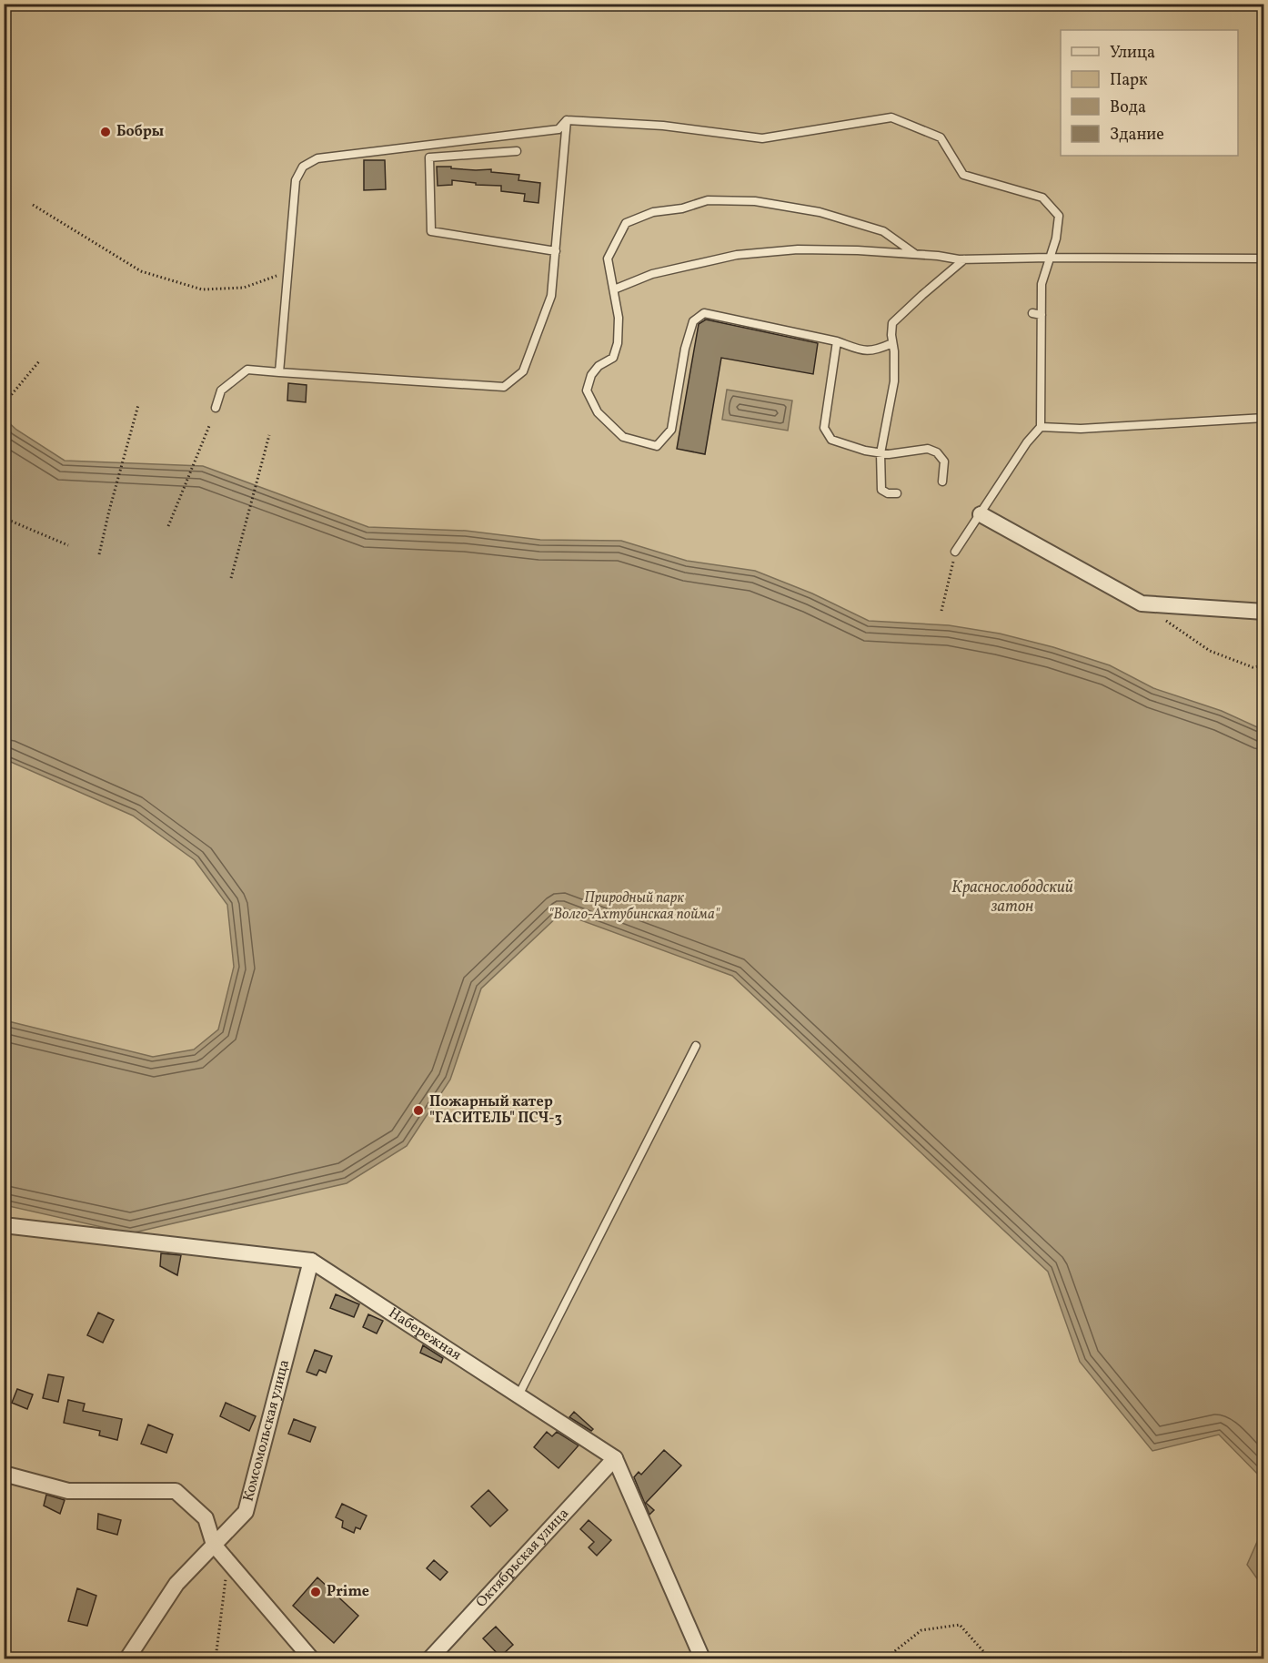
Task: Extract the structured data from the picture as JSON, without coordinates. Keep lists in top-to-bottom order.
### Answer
{
  "streets": {
    "street": ["Набережная", "Комсомольская улица", "Октябрьская улица"]
  },
  "crossings": [
    ["Набережная", "Комсомольская улица"],
    ["Набережная", "Октябрьская улица"]
  ],
  "water": ["Краснослободский затон"],
  "parks": ["Природный парк \"Волго-Ахтубинская пойма\""],
  "places": ["Бобры", "Пожарный катер \"ГАСИТЕЛЬ\" ПСЧ-3", "Prime"],
  "legend": [
    "Улица",
    "Парк",
    "Вода",
    "Здание"
  ]
}
